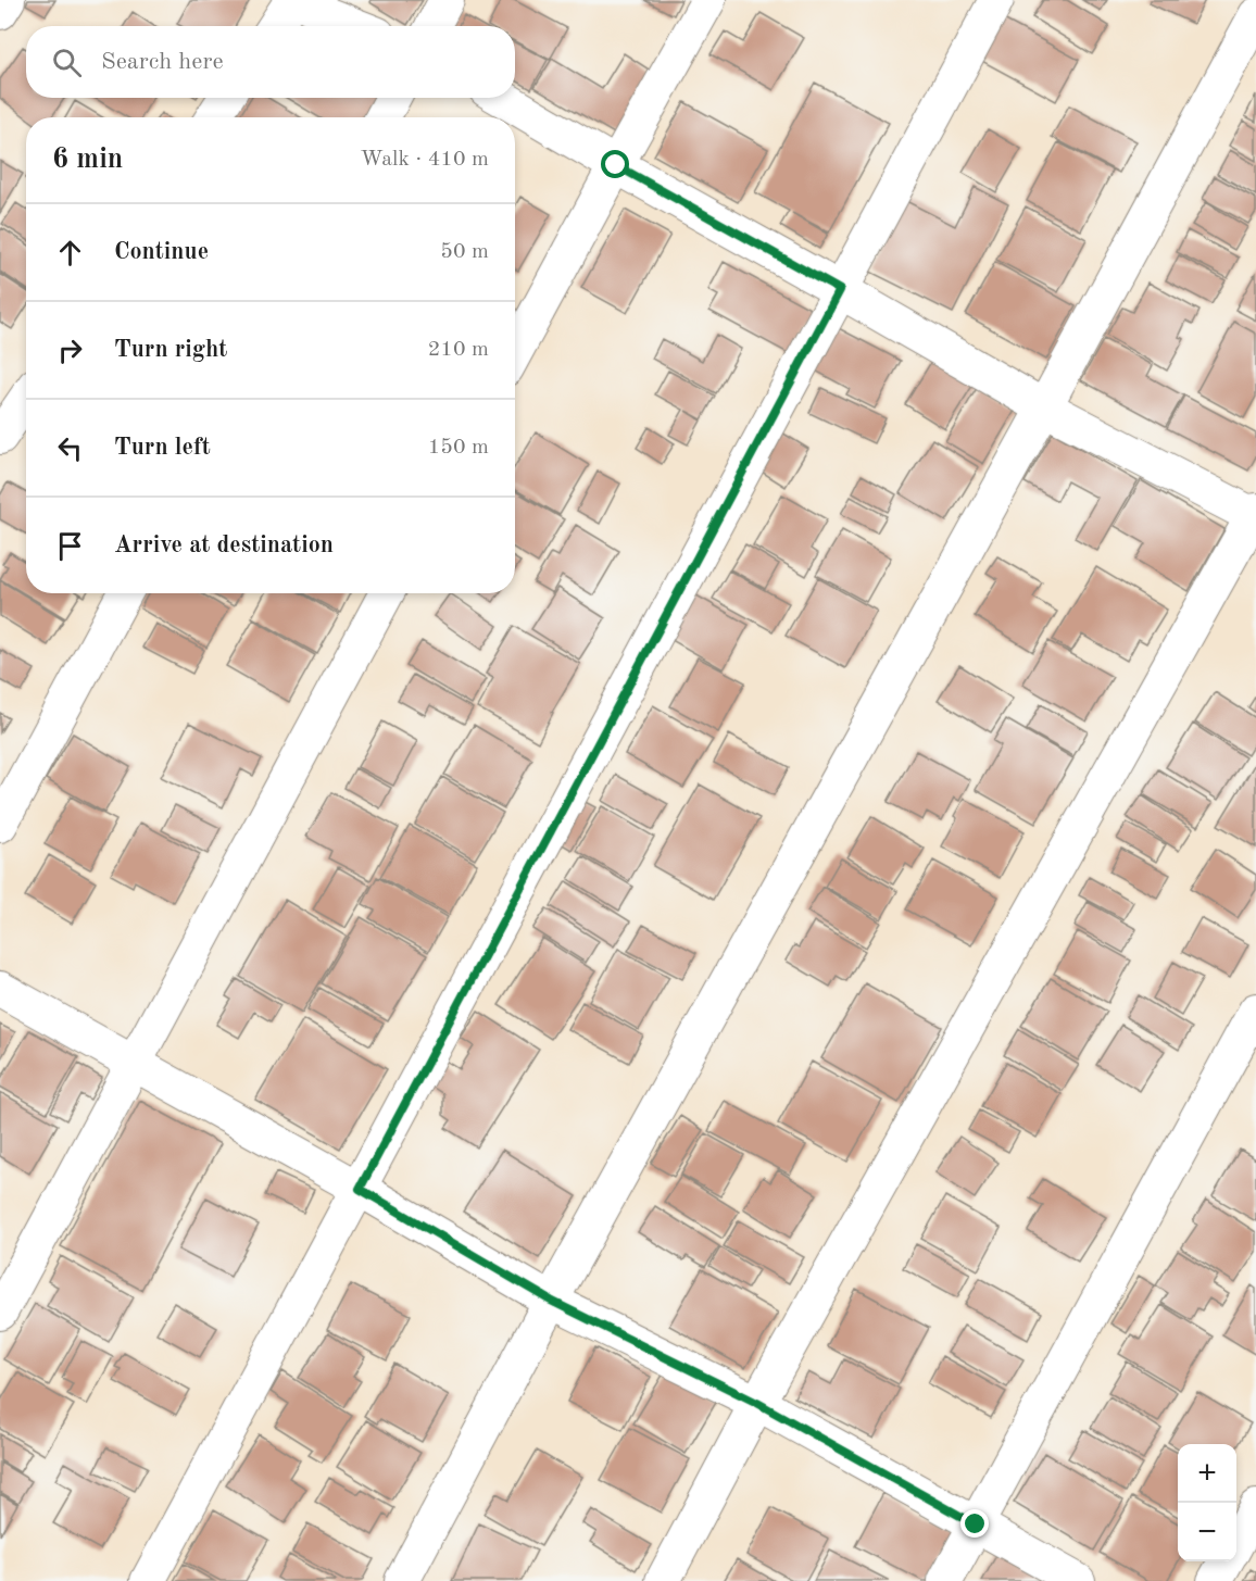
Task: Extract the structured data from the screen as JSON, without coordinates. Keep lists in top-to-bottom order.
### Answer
{
  "page": {
    "search": "Search here",
    "heading": ["6 min", "Walk · 410 m"],
    "list": [
      ["Continue", "50 m"],
      ["Turn right", "210 m"],
      ["Turn left", "150 m"],
      "Arrive at destination"
    ],
    "map_buttons": ["+", "−"]
  }
}
